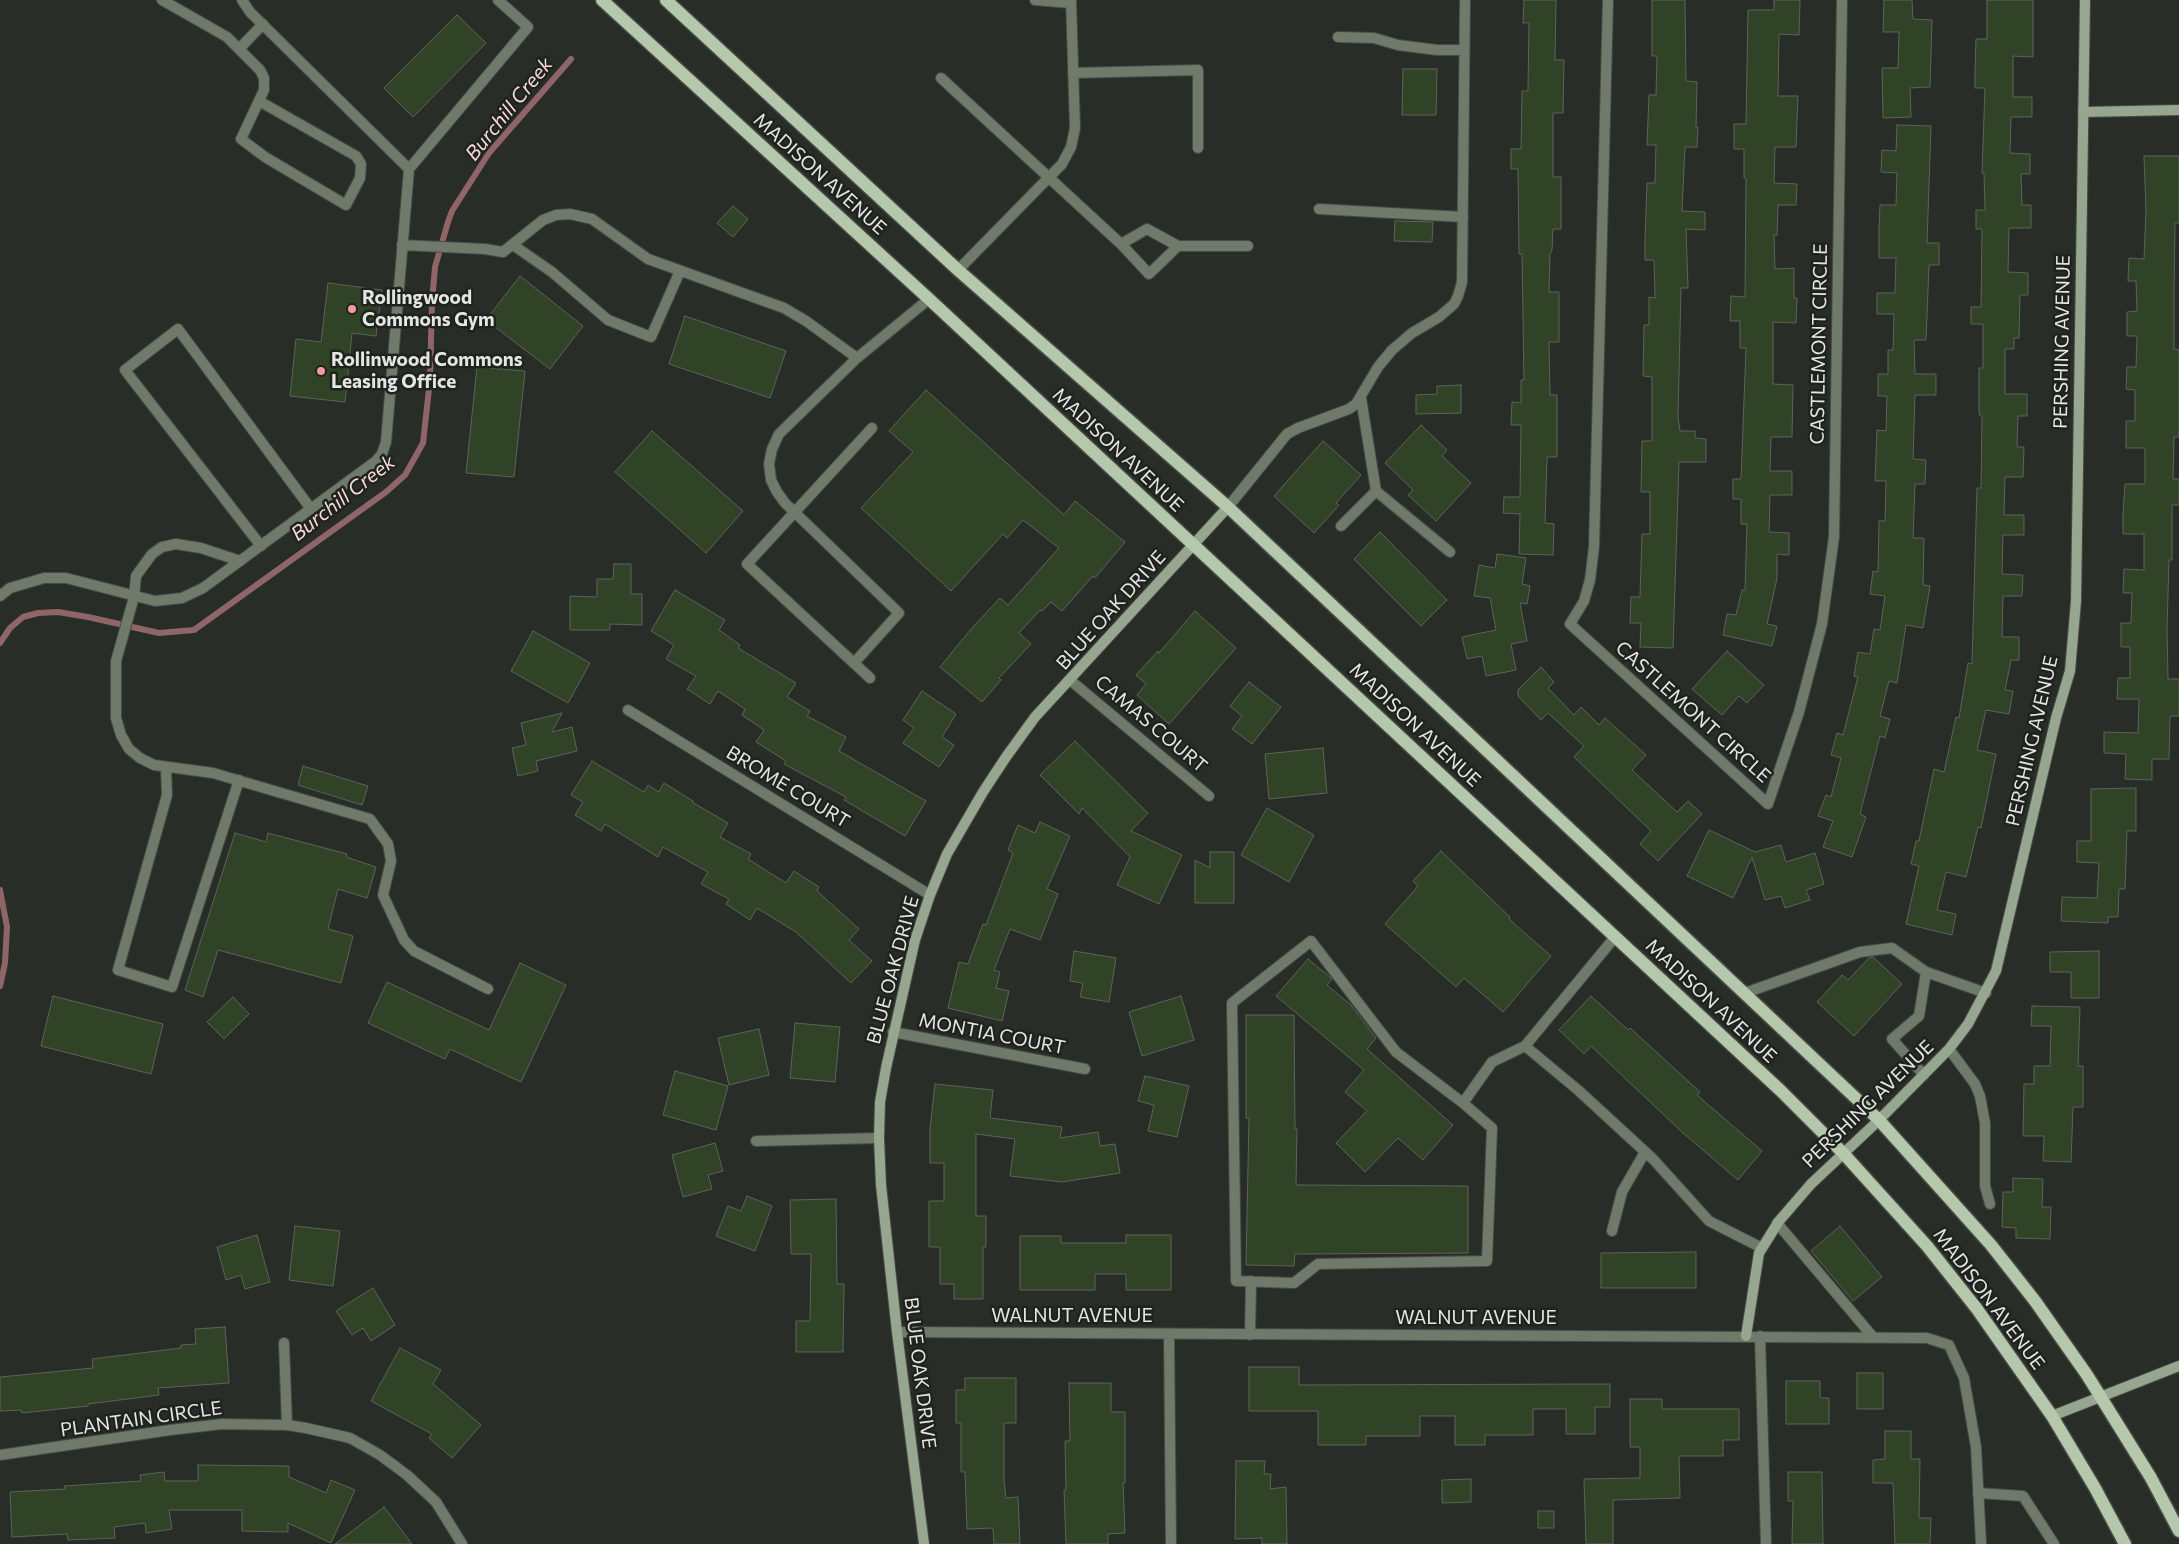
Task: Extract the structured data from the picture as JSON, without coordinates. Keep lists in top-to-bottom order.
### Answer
{
  "streets": {
    "main road": ["MADISON AVENUE"],
    "street": [
      "PERSHING AVENUE",
      "CASTLEMONT CIRCLE",
      "BLUE OAK DRIVE",
      "CAMAS COURT",
      "BROME COURT",
      "MONTIA COURT",
      "WALNUT AVENUE",
      "PLANTAIN CIRCLE"
    ]
  },
  "crossings": [
    ["MADISON AVENUE", "PERSHING AVENUE"],
    ["MADISON AVENUE", "BLUE OAK DRIVE"],
    ["PERSHING AVENUE", "WALNUT AVENUE"],
    ["BLUE OAK DRIVE", "CAMAS COURT"],
    ["BLUE OAK DRIVE", "BROME COURT"],
    ["BLUE OAK DRIVE", "MONTIA COURT"],
    ["BLUE OAK DRIVE", "WALNUT AVENUE"]
  ],
  "water": ["Burchill Creek"],
  "places": ["Rollingwood Commons Gym", "Rollinwood Commons Leasing Office"]
}
